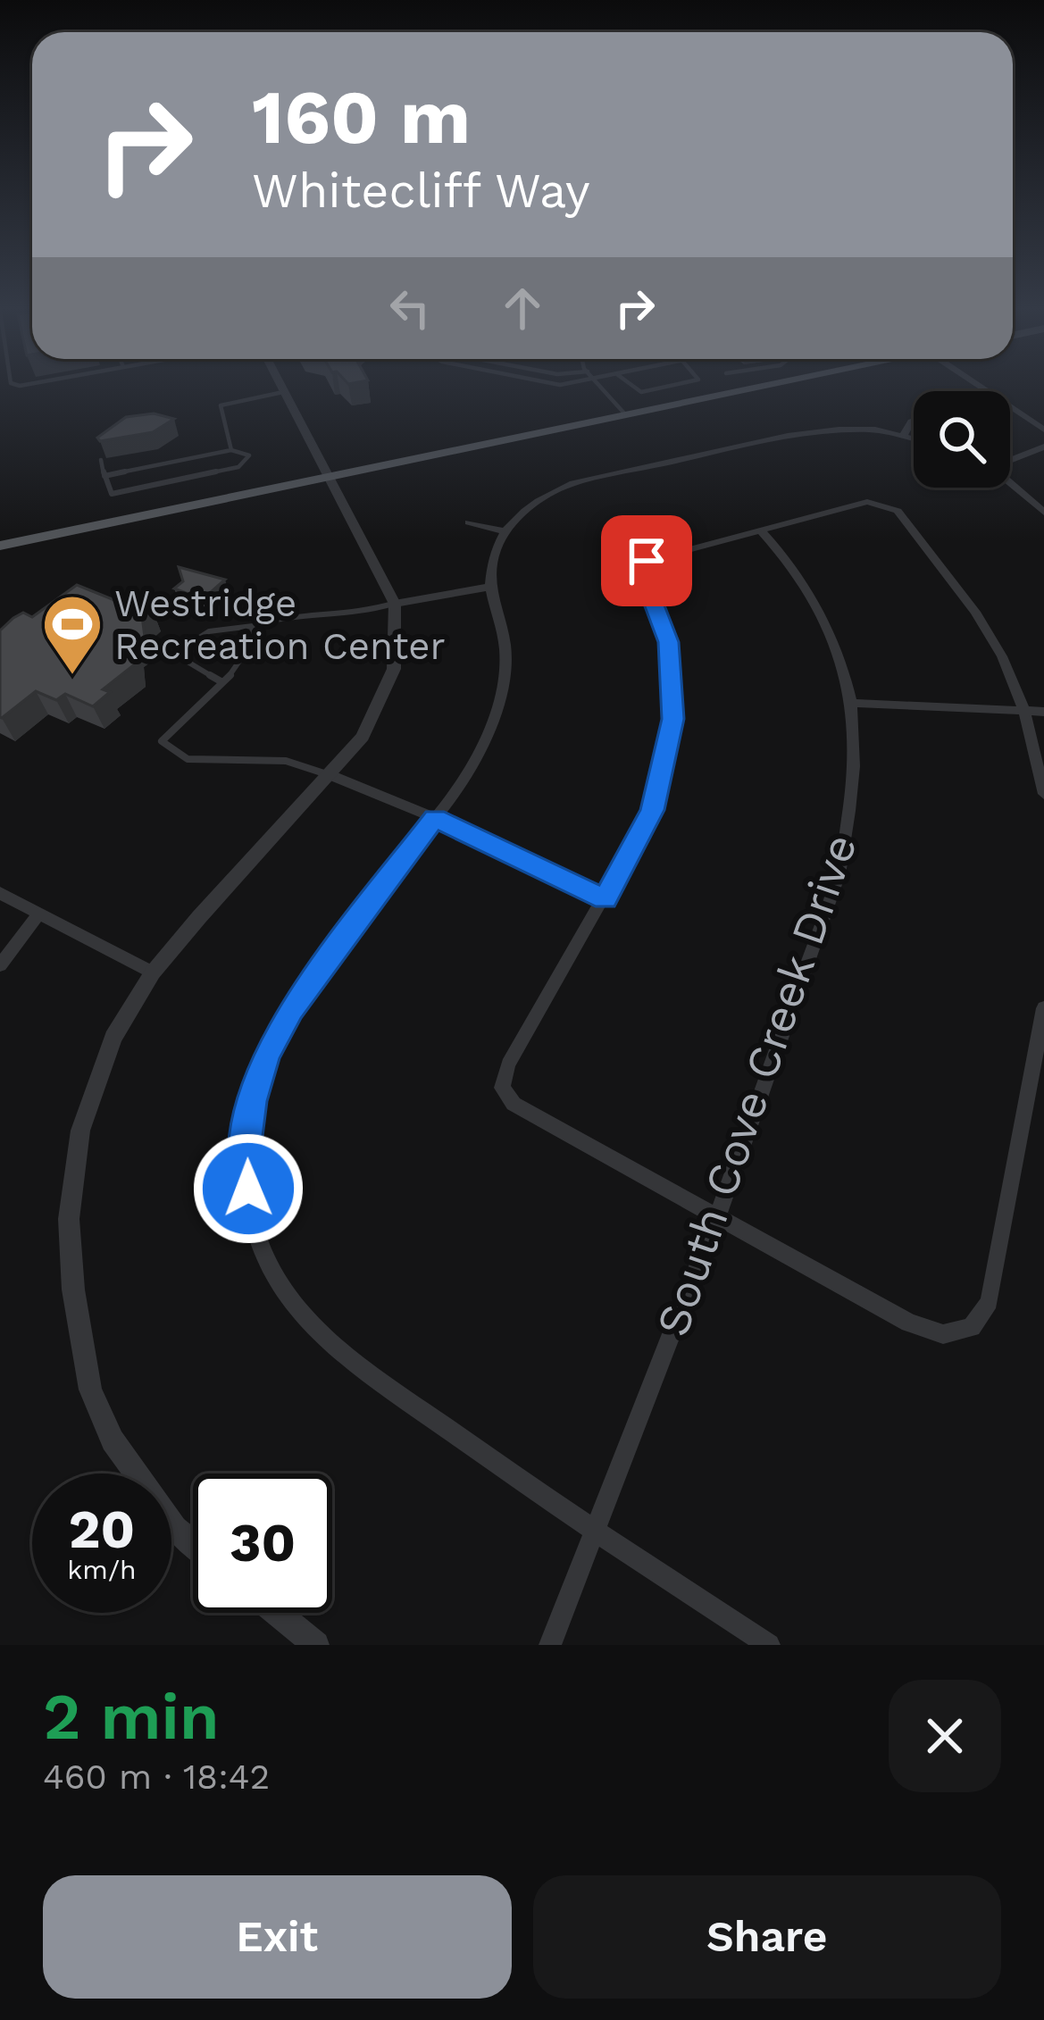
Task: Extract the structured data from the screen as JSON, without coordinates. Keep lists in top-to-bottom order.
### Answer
{
  "streets": {
    "street": ["South Cove Creek Drive"]
  },
  "places": {
    "sports": ["Westridge Recreation Center"]
  },
  "page": {
    "turn": ["160 m", "Whitecliff Way"],
    "speed": "20 km/h",
    "limit": "30",
    "heading": ["2 min", "460 m · 18:42"],
    "buttons": ["Exit", "Share"]
  }
}
